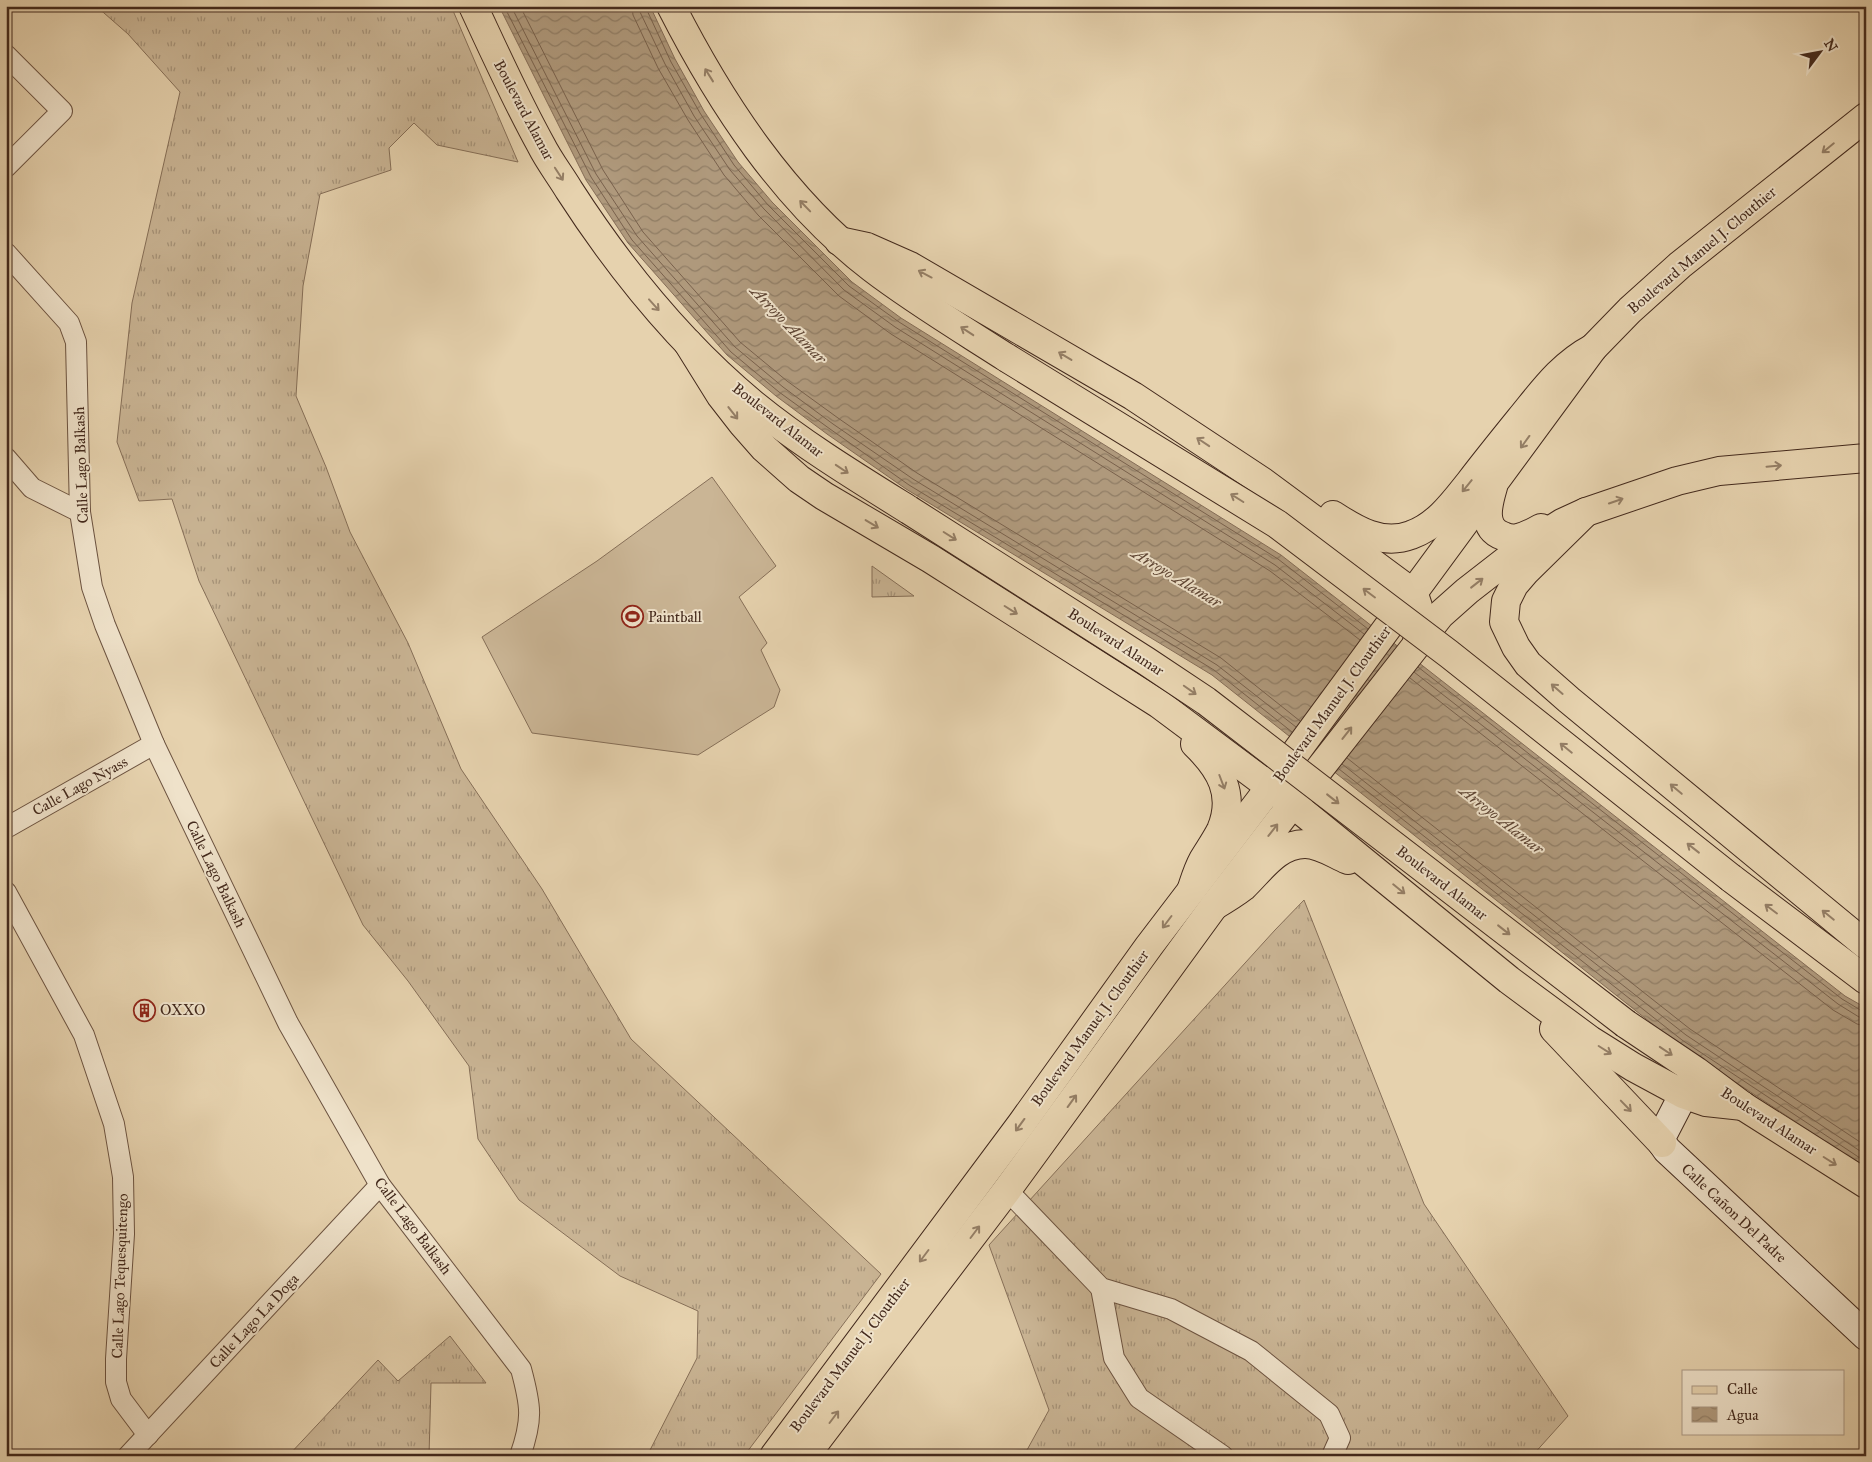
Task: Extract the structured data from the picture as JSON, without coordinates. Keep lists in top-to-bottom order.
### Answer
{
  "streets": {
    "main road": ["Boulevard Alamar", "Boulevard Manuel J. Clouthier", "Calle Cañon Del Padre"],
    "street": [
      "Calle Lago Balkash",
      "Calle Lago Nyass",
      "Calle Lago Tequesquitengo",
      "Calle Lago La Doga"
    ]
  },
  "crossings": [
    ["Calle Lago Balkash", "Calle Lago Nyass"],
    ["Calle Lago Balkash", "Calle Lago La Doga"],
    ["Calle Lago Tequesquitengo", "Calle Lago La Doga"]
  ],
  "water": ["Arroyo Alamar"],
  "places": {
    "sports": ["Paintball"],
    "building": ["OXXO"]
  },
  "legend": ["Calle", "Agua"],
  "north": "top right"
}
